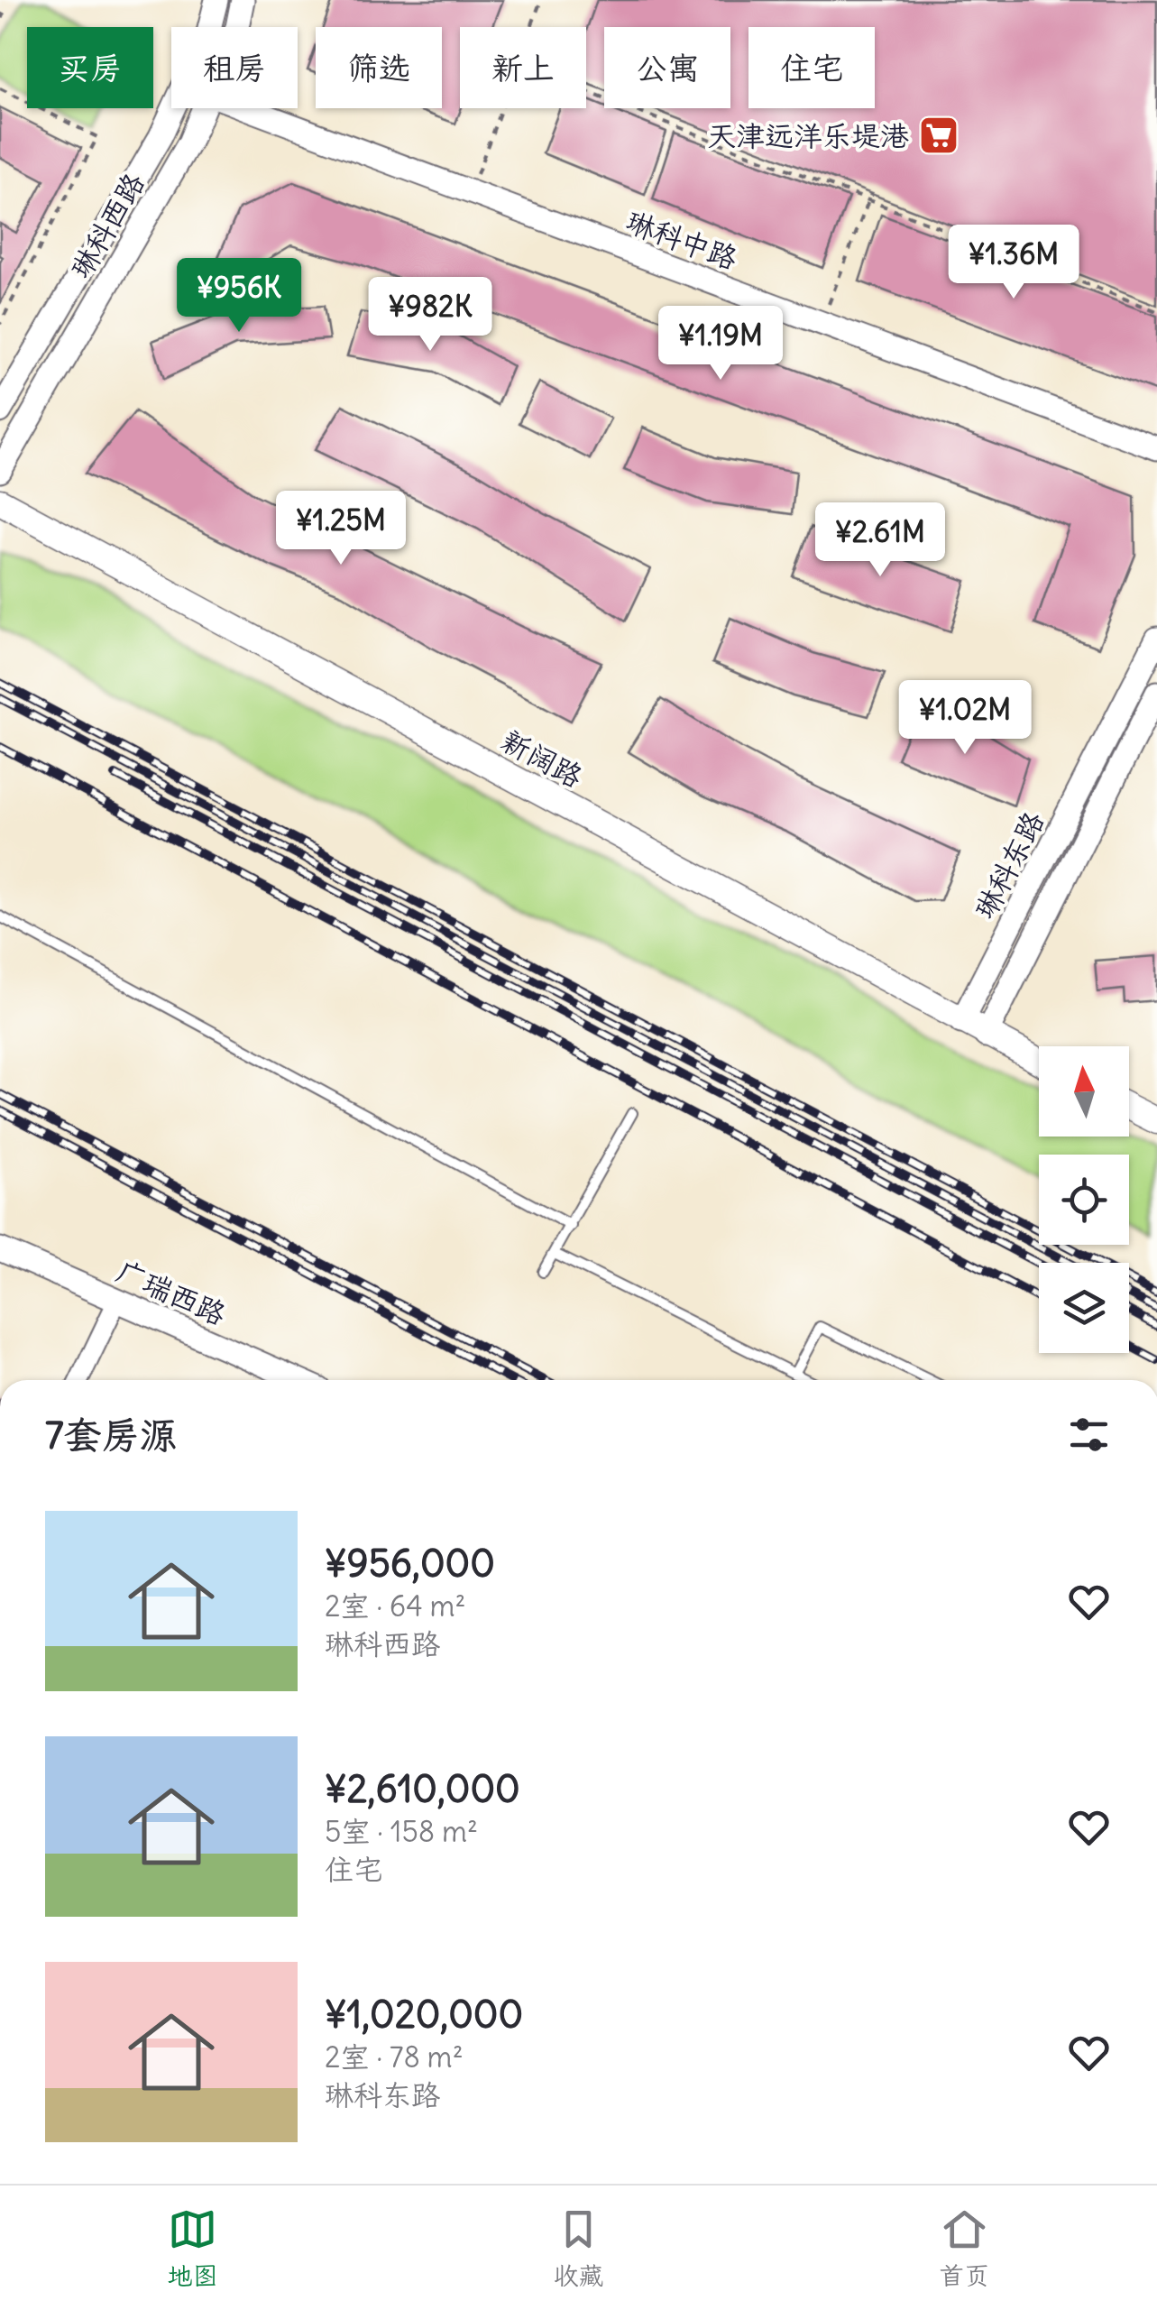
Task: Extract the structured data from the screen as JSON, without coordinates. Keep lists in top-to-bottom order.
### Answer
{
  "streets": {
    "main road": ["新阔路"],
    "street": [
      "琳科西路",
      "琳科中路",
      "琳科东路",
      "广瑞西路"
    ]
  },
  "crossings": [
    ["新阔路", "琳科东路"]
  ],
  "places": {
    "supermarket": ["天津远洋乐堤港"]
  },
  "north": "top",
  "page": {
    "chip": [
      "买房",
      "租房",
      "筛选",
      "新上",
      "公寓",
      "住宅"
    ],
    "price": [
      "¥1.36M",
      "¥956K",
      "¥982K",
      "¥1.19M",
      "¥1.25M",
      "¥2.61M",
      "¥1.02M"
    ],
    "heading": "7套房源",
    "list": [
      {
        "name": "¥956,000",
        "note": "2室 · 64 m² · 琳科西路"
      },
      {
        "name": "¥2,610,000",
        "note": "5室 · 158 m² · 住宅"
      },
      {
        "name": "¥1,020,000",
        "note": "2室 · 78 m² · 琳科东路"
      }
    ],
    "tabs": ["地图", "收藏", "首页"]
  }
}
